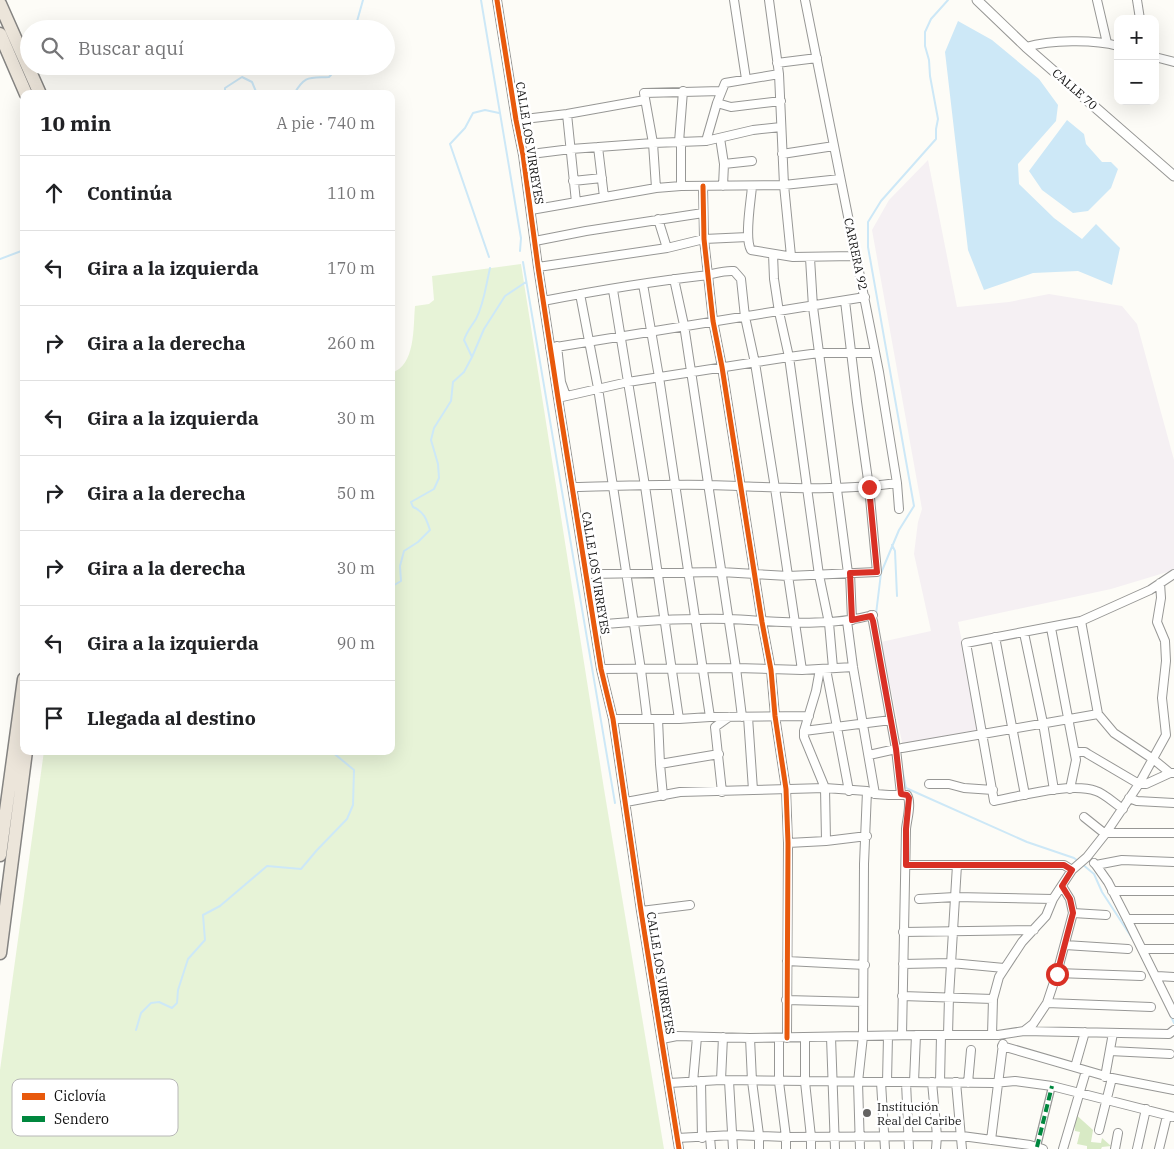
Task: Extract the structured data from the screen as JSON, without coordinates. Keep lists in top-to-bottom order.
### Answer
{
  "streets": {
    "street": ["CALLE 70", "CALLE LOS VIRREYES", "CARRERA 92"]
  },
  "places": ["Institución Real del Caribe"],
  "legend": ["Ciclovía", "Sendero"],
  "page": {
    "map_buttons": ["+", "−"],
    "search": "Buscar aquí",
    "heading": ["10 min", "A pie · 740 m"],
    "list": [
      ["Continúa", "110 m"],
      ["Gira a la izquierda", "170 m"],
      ["Gira a la derecha", "260 m"],
      ["Gira a la izquierda", "30 m"],
      ["Gira a la derecha", "50 m"],
      ["Gira a la derecha", "30 m"],
      ["Gira a la izquierda", "90 m"],
      "Llegada al destino"
    ]
  }
}
